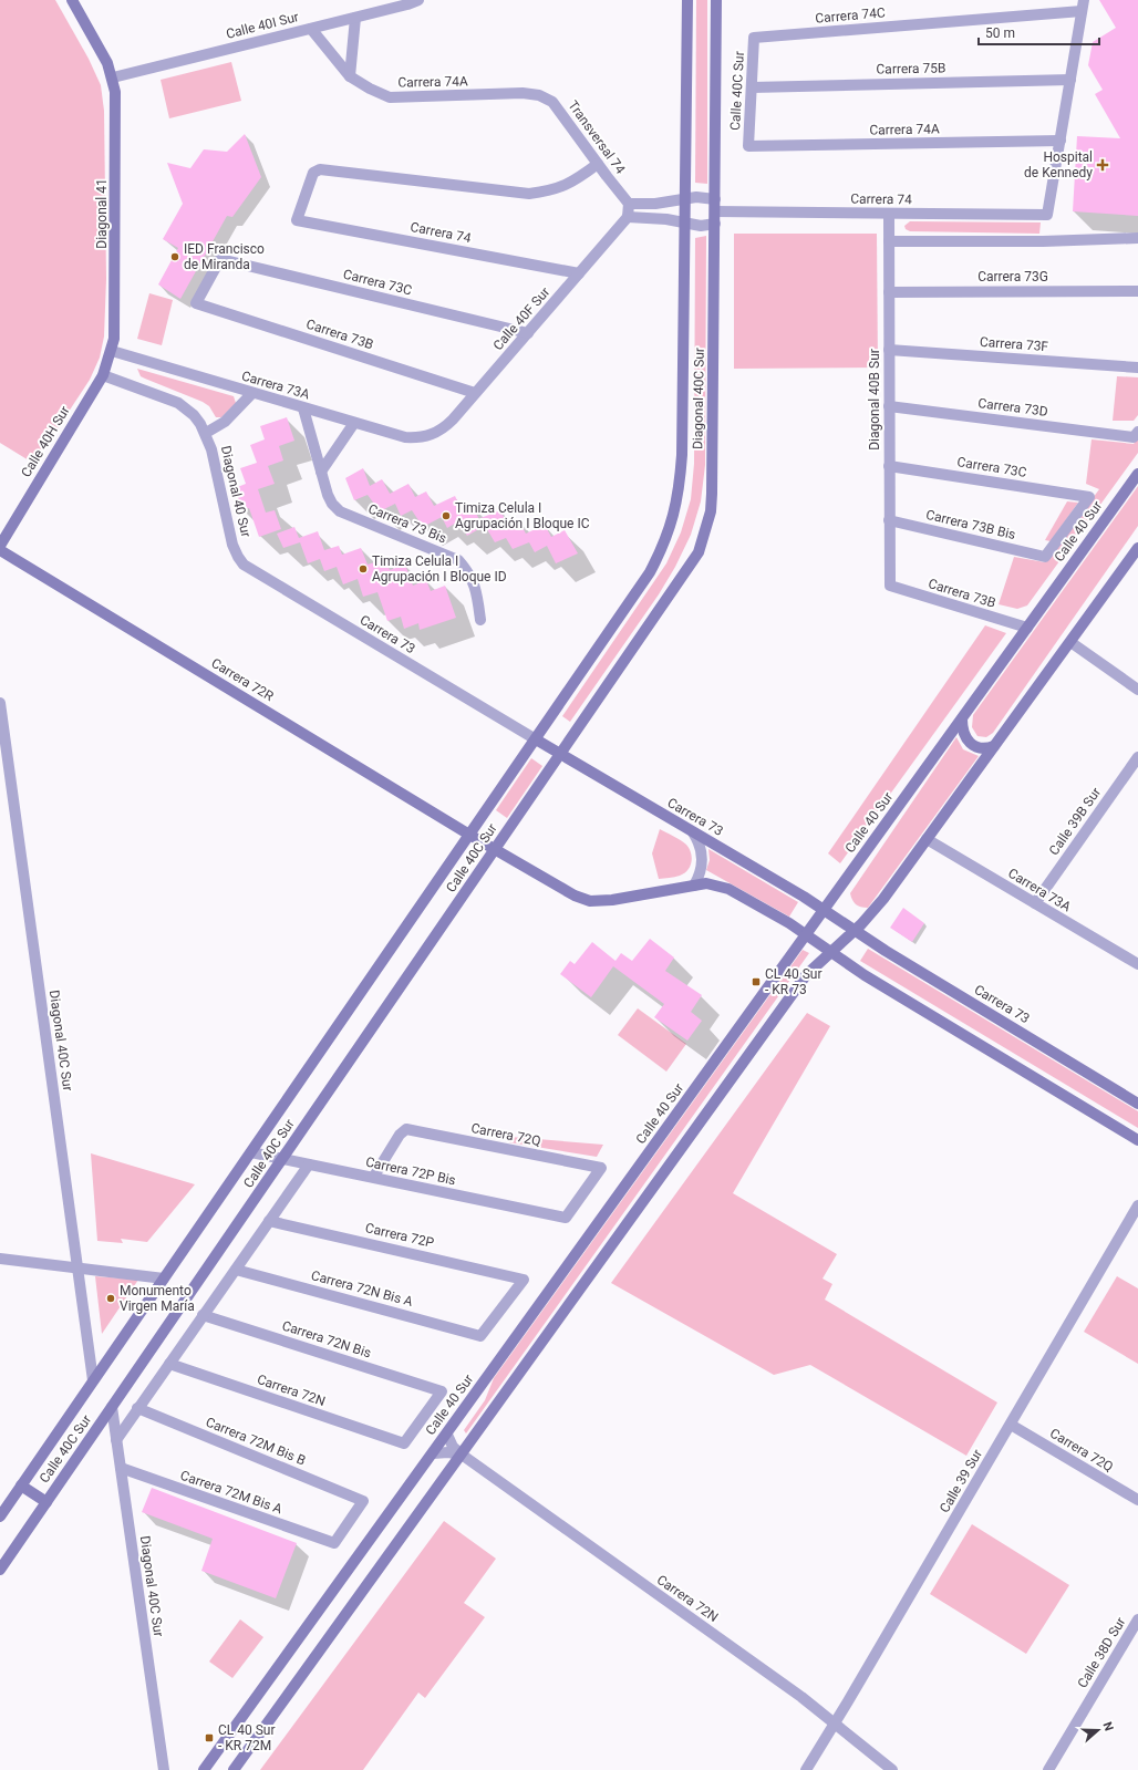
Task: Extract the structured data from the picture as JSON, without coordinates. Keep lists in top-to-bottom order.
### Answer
{
  "streets": {
    "street": [
      "Carrera 74C",
      "Calle 40I Sur",
      "Carrera 75B",
      "Carrera 74A",
      "Calle 40C Sur",
      "Transversal 74",
      "Carrera 74",
      "Diagonal 41",
      "Carrera 73G",
      "Carrera 73C",
      "Calle 40F Sur",
      "Carrera 73B",
      "Carrera 73F",
      "Carrera 73A",
      "Diagonal 40C Sur",
      "Diagonal 40B Sur",
      "Carrera 73D",
      "Calle 40H Sur",
      "Diagonal 40 Sur",
      "Carrera 73 Bis",
      "Carrera 73B Bis",
      "Calle 40 Sur",
      "Carrera 73",
      "Carrera 72R",
      "Calle 39B Sur",
      "Carrera 72Q",
      "Carrera 72P Bis",
      "Carrera 72P",
      "Carrera 72N Bis A",
      "Carrera 72N Bis",
      "Carrera 72N",
      "Carrera 72M Bis B",
      "Calle 39 Sur",
      "Carrera 72M Bis A",
      "Calle 38D Sur"
    ]
  },
  "crossings": [
    ["Carrera 74C", "Calle 40C Sur"],
    ["Calle 40I Sur", "Carrera 74A"],
    ["Calle 40I Sur", "Diagonal 41"],
    ["Carrera 75B", "Calle 40C Sur"],
    ["Carrera 74A", "Calle 40C Sur"],
    ["Carrera 74A", "Transversal 74"],
    ["Carrera 74A", "Carrera 74"],
    ["Calle 40C Sur", "Diagonal 40C Sur"],
    ["Calle 40C Sur", "Carrera 73"],
    ["Calle 40C Sur", "Carrera 72R"],
    ["Calle 40C Sur", "Carrera 72P Bis"],
    ["Transversal 74", "Carrera 74"],
    ["Carrera 74", "Calle 40F Sur"],
    ["Carrera 74", "Diagonal 40C Sur"],
    ["Carrera 74", "Diagonal 40B Sur"],
    ["Diagonal 41", "Carrera 73A"],
    ["Diagonal 41", "Calle 40H Sur"],
    ["Carrera 73G", "Diagonal 40B Sur"],
    ["Carrera 73C", "Calle 40F Sur"],
    ["Carrera 73C", "Carrera 73B"],
    ["Carrera 73C", "Diagonal 40B Sur"],
    ["Carrera 73C", "Carrera 73B Bis"],
    ["Calle 40F Sur", "Carrera 73B"],
    ["Calle 40F Sur", "Carrera 73A"],
    ["Carrera 73B", "Diagonal 40B Sur"],
    ["Carrera 73B", "Calle 40 Sur"],
    ["Carrera 73F", "Diagonal 40B Sur"],
    ["Carrera 73A", "Calle 40H Sur"],
    ["Carrera 73A", "Calle 39B Sur"],
    ["Diagonal 40C Sur", "Carrera 73"],
    ["Diagonal 40C Sur", "Carrera 72M Bis A"],
    ["Diagonal 40B Sur", "Carrera 73D"],
    ["Diagonal 40B Sur", "Carrera 73B Bis"],
    ["Diagonal 40 Sur", "Carrera 73"],
    ["Calle 40 Sur", "Carrera 73"],
    ["Calle 40 Sur", "Carrera 72N Bis"],
    ["Calle 40 Sur", "Carrera 72N"],
    ["Carrera 72Q", "Carrera 72P Bis"],
    ["Carrera 72Q", "Calle 39 Sur"],
    ["Carrera 72P", "Carrera 72N Bis A"],
    ["Carrera 72N", "Calle 39 Sur"],
    ["Carrera 72M Bis B", "Carrera 72M Bis A"]
  ],
  "places": {
    "health": ["Hospital de Kennedy"],
    "other": [
      "IED Francisco de Miranda",
      "Timiza Celula I Agrupación I Bloque IC",
      "Timiza Celula I Agrupación I Bloque ID",
      "Monumento Virgen María"
    ],
    "transit": ["CL 40 Sur - KR 73", "CL 40 Sur - KR 72M"]
  },
  "scale_bar": "50 m",
  "north": "right"
}
